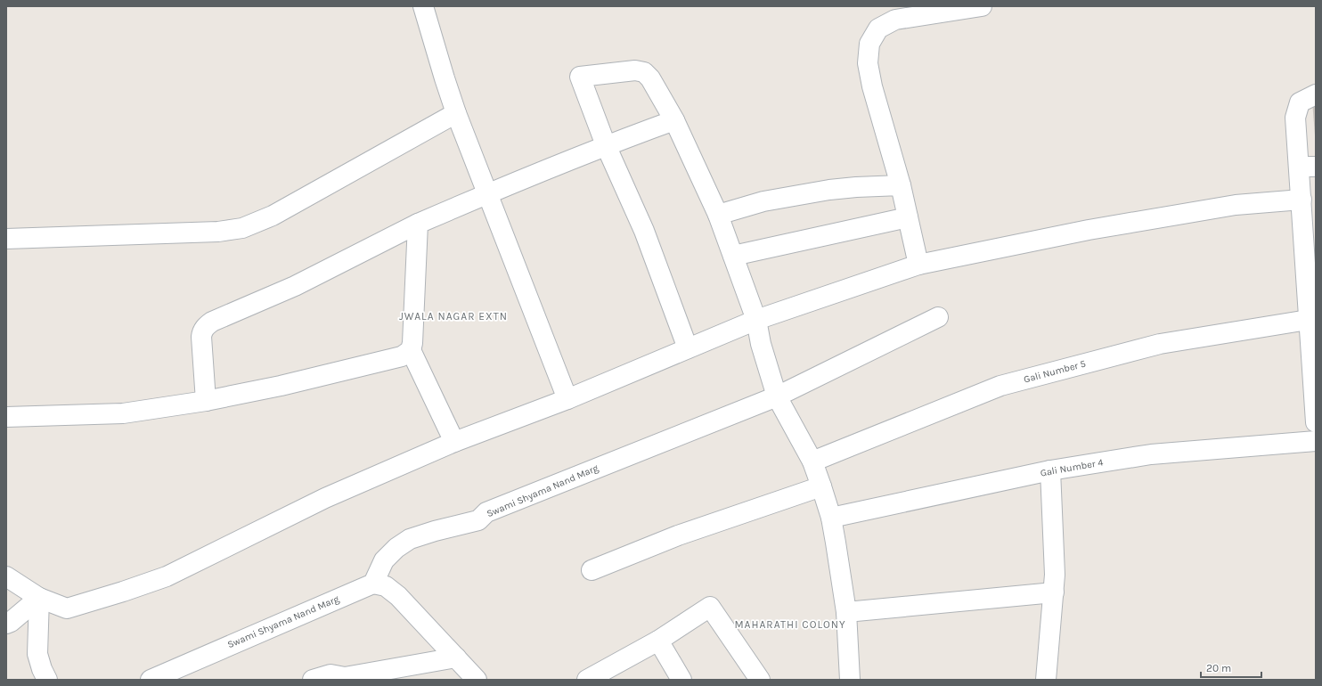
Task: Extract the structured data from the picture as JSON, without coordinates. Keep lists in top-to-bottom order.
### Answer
{
  "streets": {
    "street": ["Gali Number 5", "Gali Number 4", "Swami Shyama Nand Marg"]
  },
  "districts": ["JWALA NAGAR EXTN", "MAHARATHI COLONY"],
  "scale_bar": "20 m"
}
